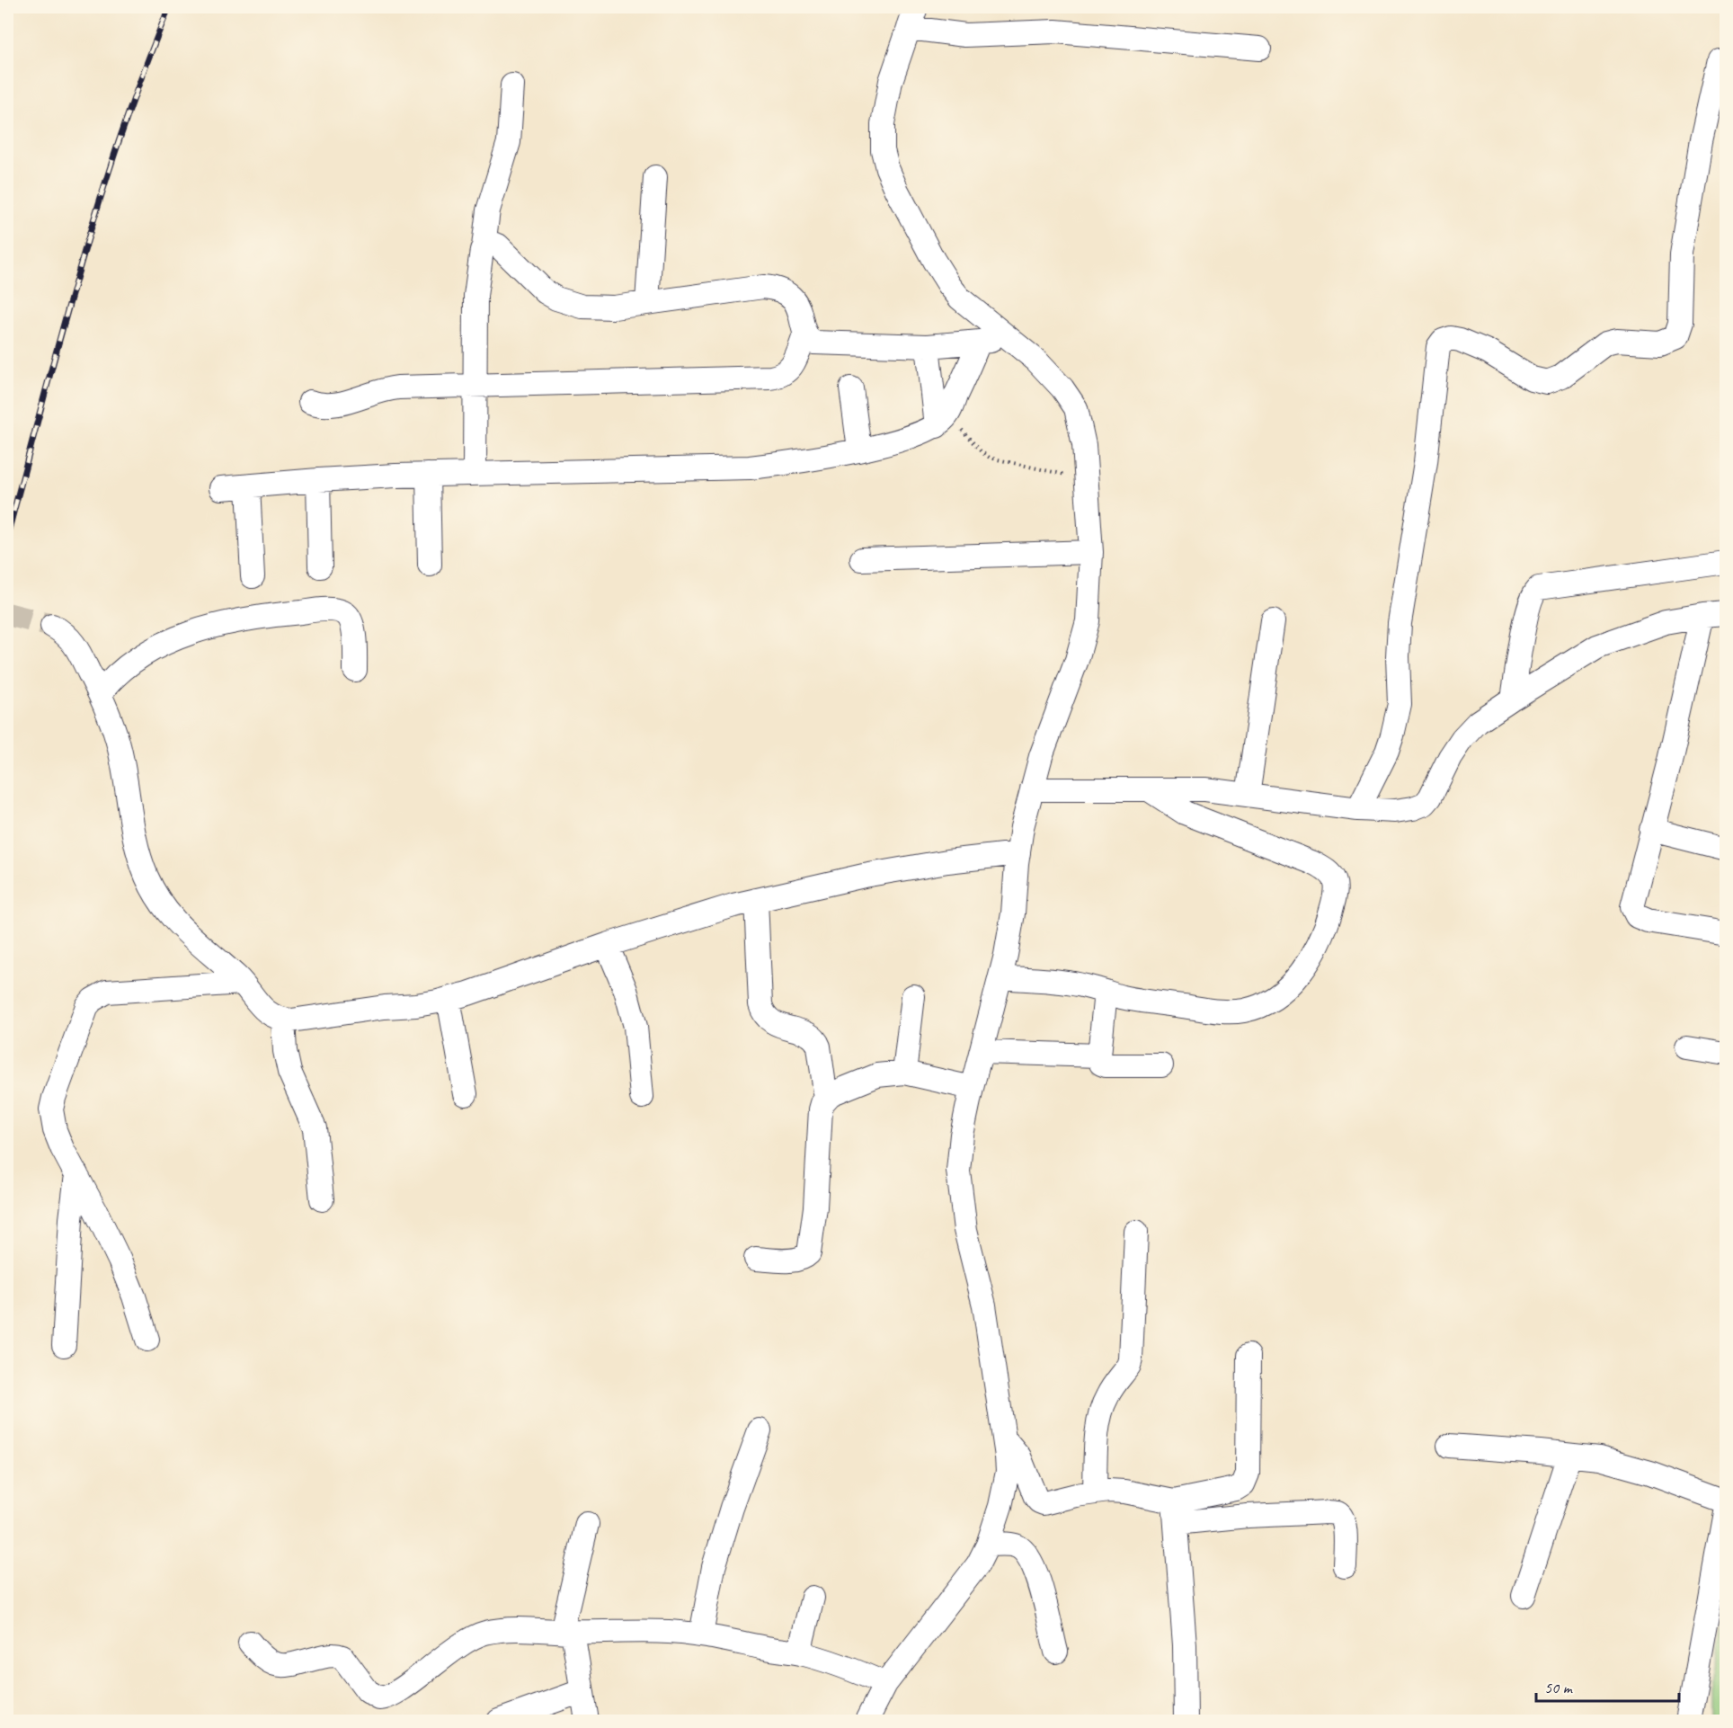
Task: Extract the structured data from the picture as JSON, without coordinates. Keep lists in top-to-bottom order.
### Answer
{
  "scale_bar": "50 m"
}
